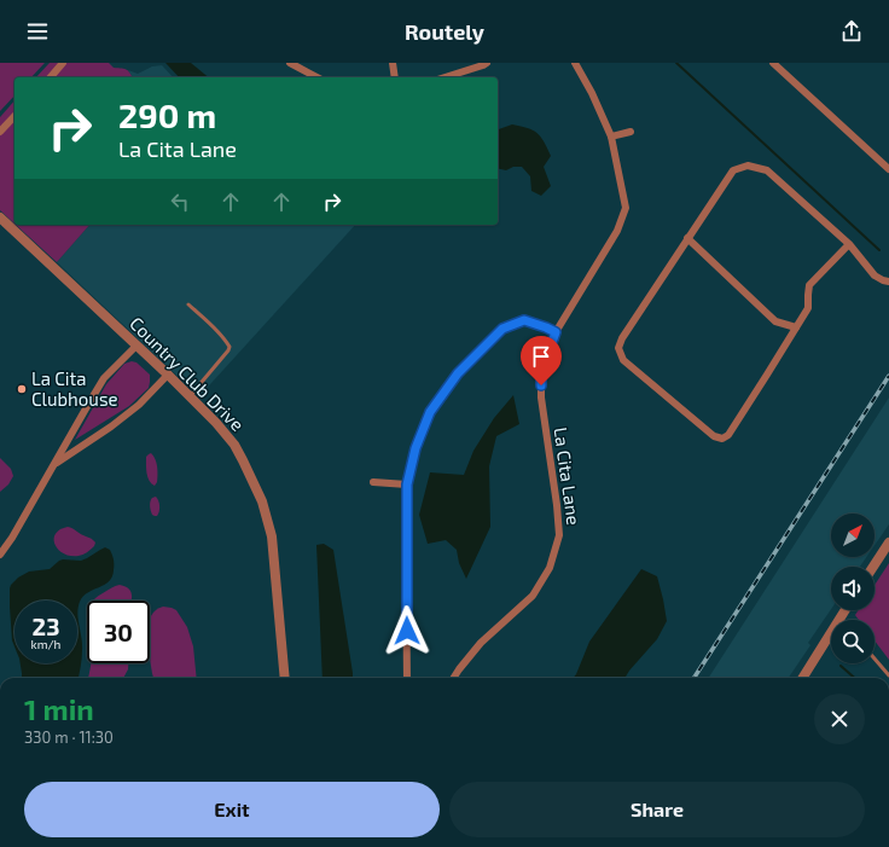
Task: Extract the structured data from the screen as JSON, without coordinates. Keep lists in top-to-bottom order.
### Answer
{
  "streets": {
    "street": ["Country Club Drive", "La Cita Lane"]
  },
  "places": ["La Cita Clubhouse"],
  "north": "top right",
  "page": {
    "header": "Routely",
    "turn": ["290 m", "La Cita Lane"],
    "speed": "23 km/h",
    "limit": "30",
    "heading": ["1 min", "330 m · 11:30"],
    "buttons": ["Exit", "Share"]
  }
}
